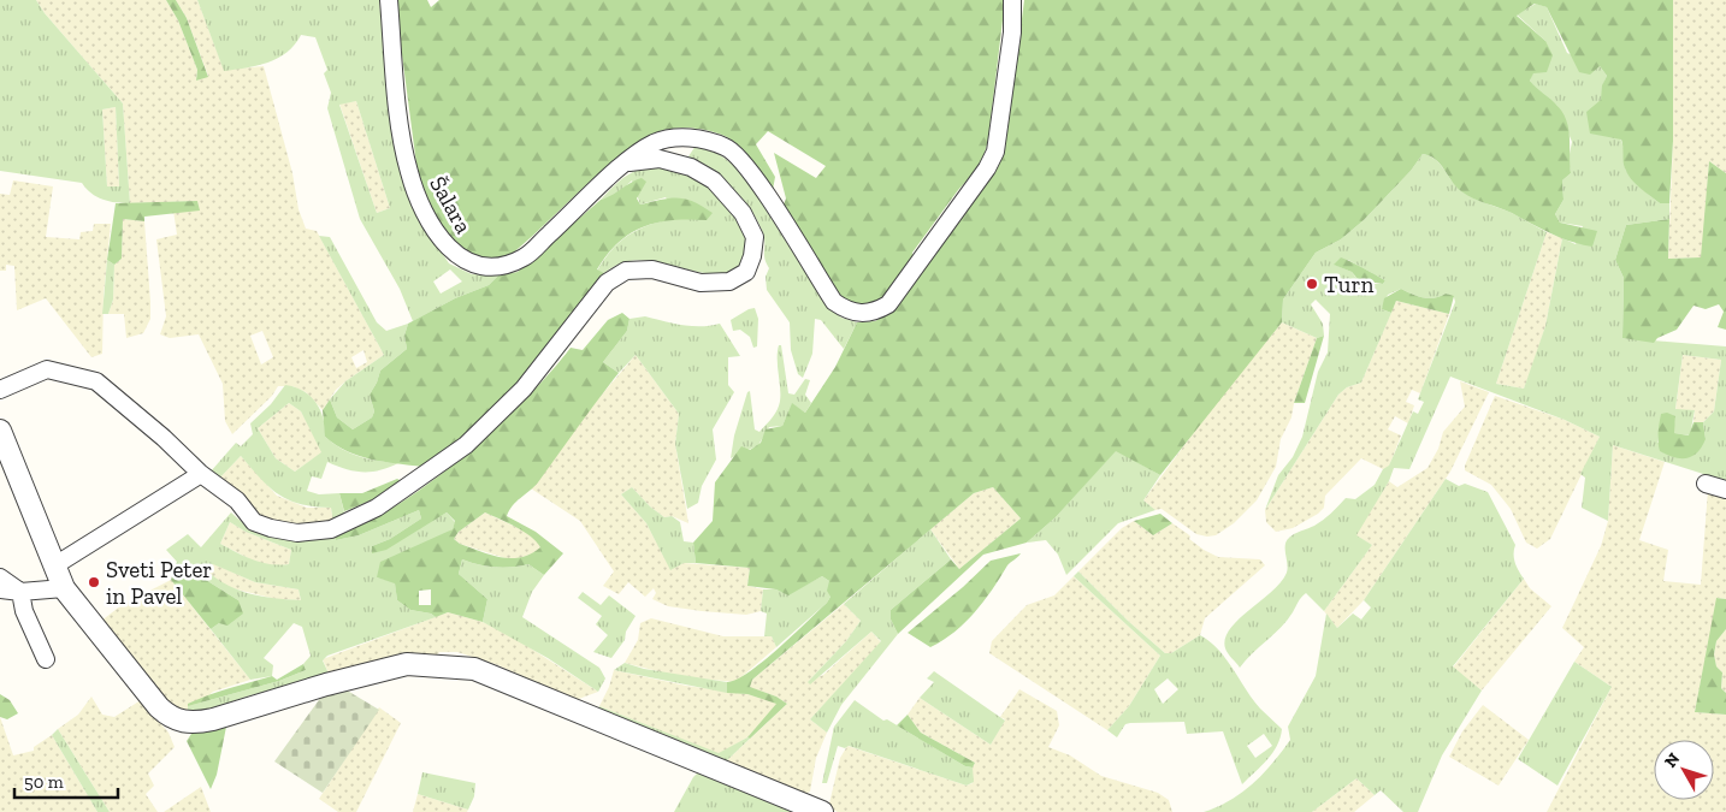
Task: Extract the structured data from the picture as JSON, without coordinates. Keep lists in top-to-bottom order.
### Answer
{
  "streets": {
    "street": ["Šalara"]
  },
  "places": ["Turn", "Sveti Peter in Pavel"],
  "scale_bar": "50 m",
  "north": "top left"
}
